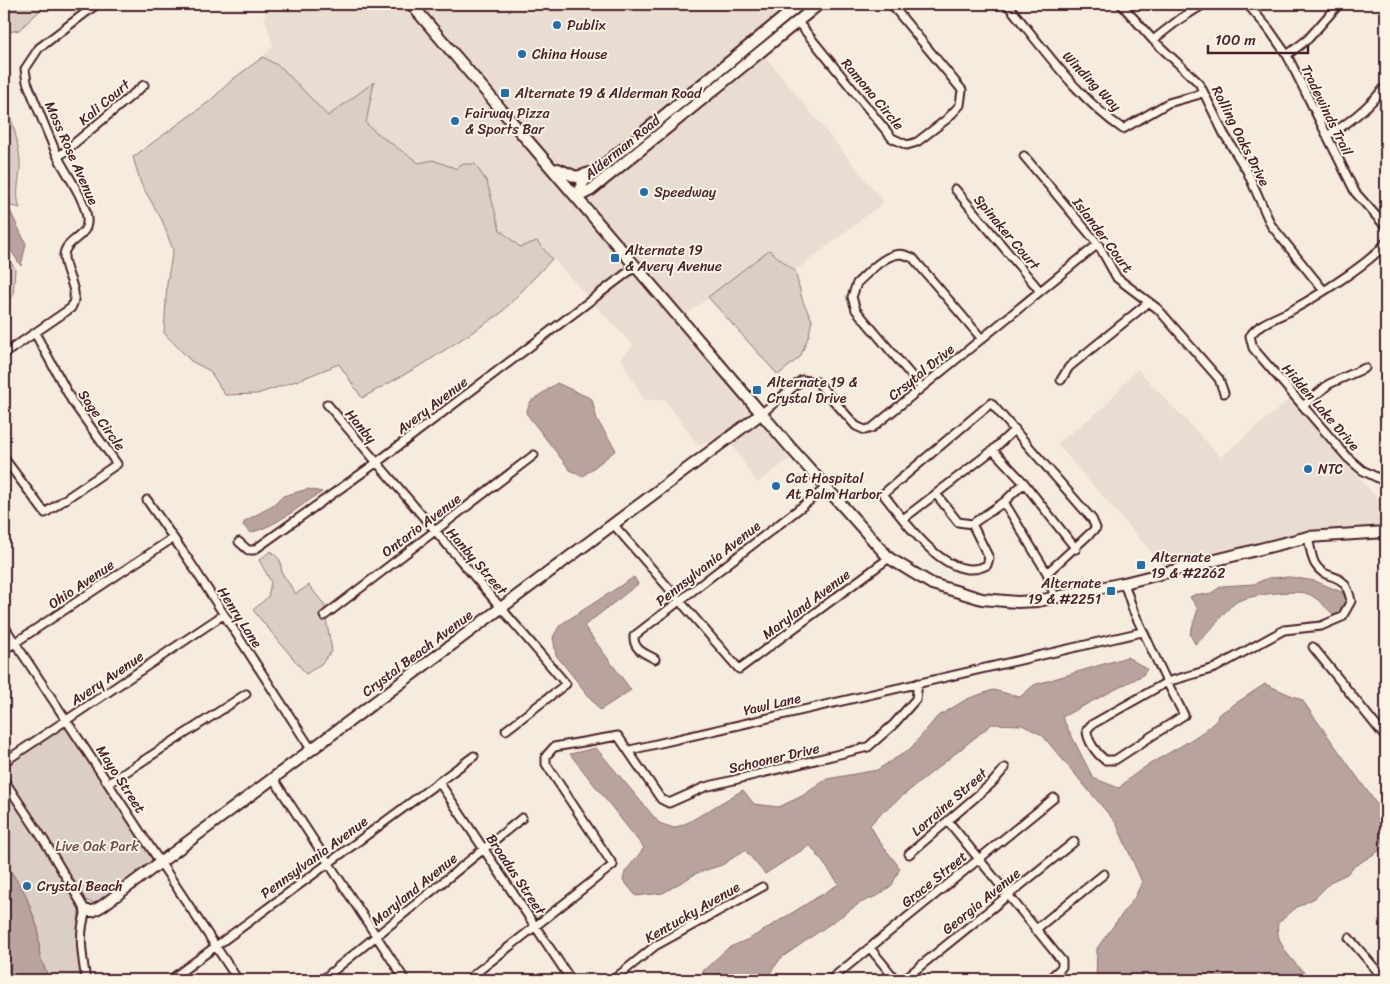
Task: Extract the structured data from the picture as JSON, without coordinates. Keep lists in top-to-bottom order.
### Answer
{
  "streets": {
    "main road": ["Alderman Road", "Crystal Beach Avenue"],
    "street": [
      "Winding Way",
      "Ramona Circle",
      "Kali Court",
      "Tradewinds Trail",
      "Rolling Oaks Drive",
      "Moss Rose Avenue",
      "Spinaker Court",
      "Islander Court",
      "Crsytal Drive",
      "Avery Avenue",
      "Hidden Lake Drive",
      "Sage Circle",
      "Hanby",
      "Ontario Avenue",
      "Hanby Street",
      "Pennsylvania Avenue",
      "Ohio Avenue",
      "Maryland Avenue",
      "Henry Lane",
      "Yawl Lane",
      "Schooner Drive",
      "Mayo Street",
      "Lorraine Street",
      "Broadus Street",
      "Grace Street",
      "Georgia Avenue",
      "Kentucky Avenue"
    ]
  },
  "crossings": [
    ["Winding Way", "Rolling Oaks Drive"],
    ["Ramona Circle", "Alderman Road"],
    ["Kali Court", "Moss Rose Avenue"],
    ["Rolling Oaks Drive", "Hidden Lake Drive"],
    ["Moss Rose Avenue", "Sage Circle"],
    ["Spinaker Court", "Crsytal Drive"],
    ["Islander Court", "Crsytal Drive"],
    ["Crsytal Drive", "Crystal Beach Avenue"],
    ["Avery Avenue", "Hanby"],
    ["Avery Avenue", "Hanby Street"],
    ["Avery Avenue", "Henry Lane"],
    ["Avery Avenue", "Mayo Street"],
    ["Hanby", "Hanby Street"],
    ["Ontario Avenue", "Hanby Street"],
    ["Hanby Street", "Crystal Beach Avenue"],
    ["Pennsylvania Avenue", "Maryland Avenue"],
    ["Pennsylvania Avenue", "Mayo Street"],
    ["Pennsylvania Avenue", "Broadus Street"],
    ["Ohio Avenue", "Henry Lane"],
    ["Ohio Avenue", "Mayo Street"],
    ["Maryland Avenue", "Broadus Street"],
    ["Henry Lane", "Crystal Beach Avenue"],
    ["Crystal Beach Avenue", "Mayo Street"],
    ["Yawl Lane", "Schooner Drive"]
  ],
  "parks": ["Live Oak Park"],
  "places": {
    "other": [
      "Publix",
      "China House",
      "Fairway Pizza & Sports Bar",
      "Speedway",
      "NTC",
      "Cat Hospital At Palm Harbor",
      "Crystal Beach"
    ],
    "transit": [
      "Alternate 19 & Alderman Road",
      "Alternate 19 & Avery Avenue",
      "Alternate 19 & Crystal Drive",
      "Alternate 19 & #2262",
      "Alternate 19 & #2251"
    ]
  },
  "scale_bar": "100 m"
}
